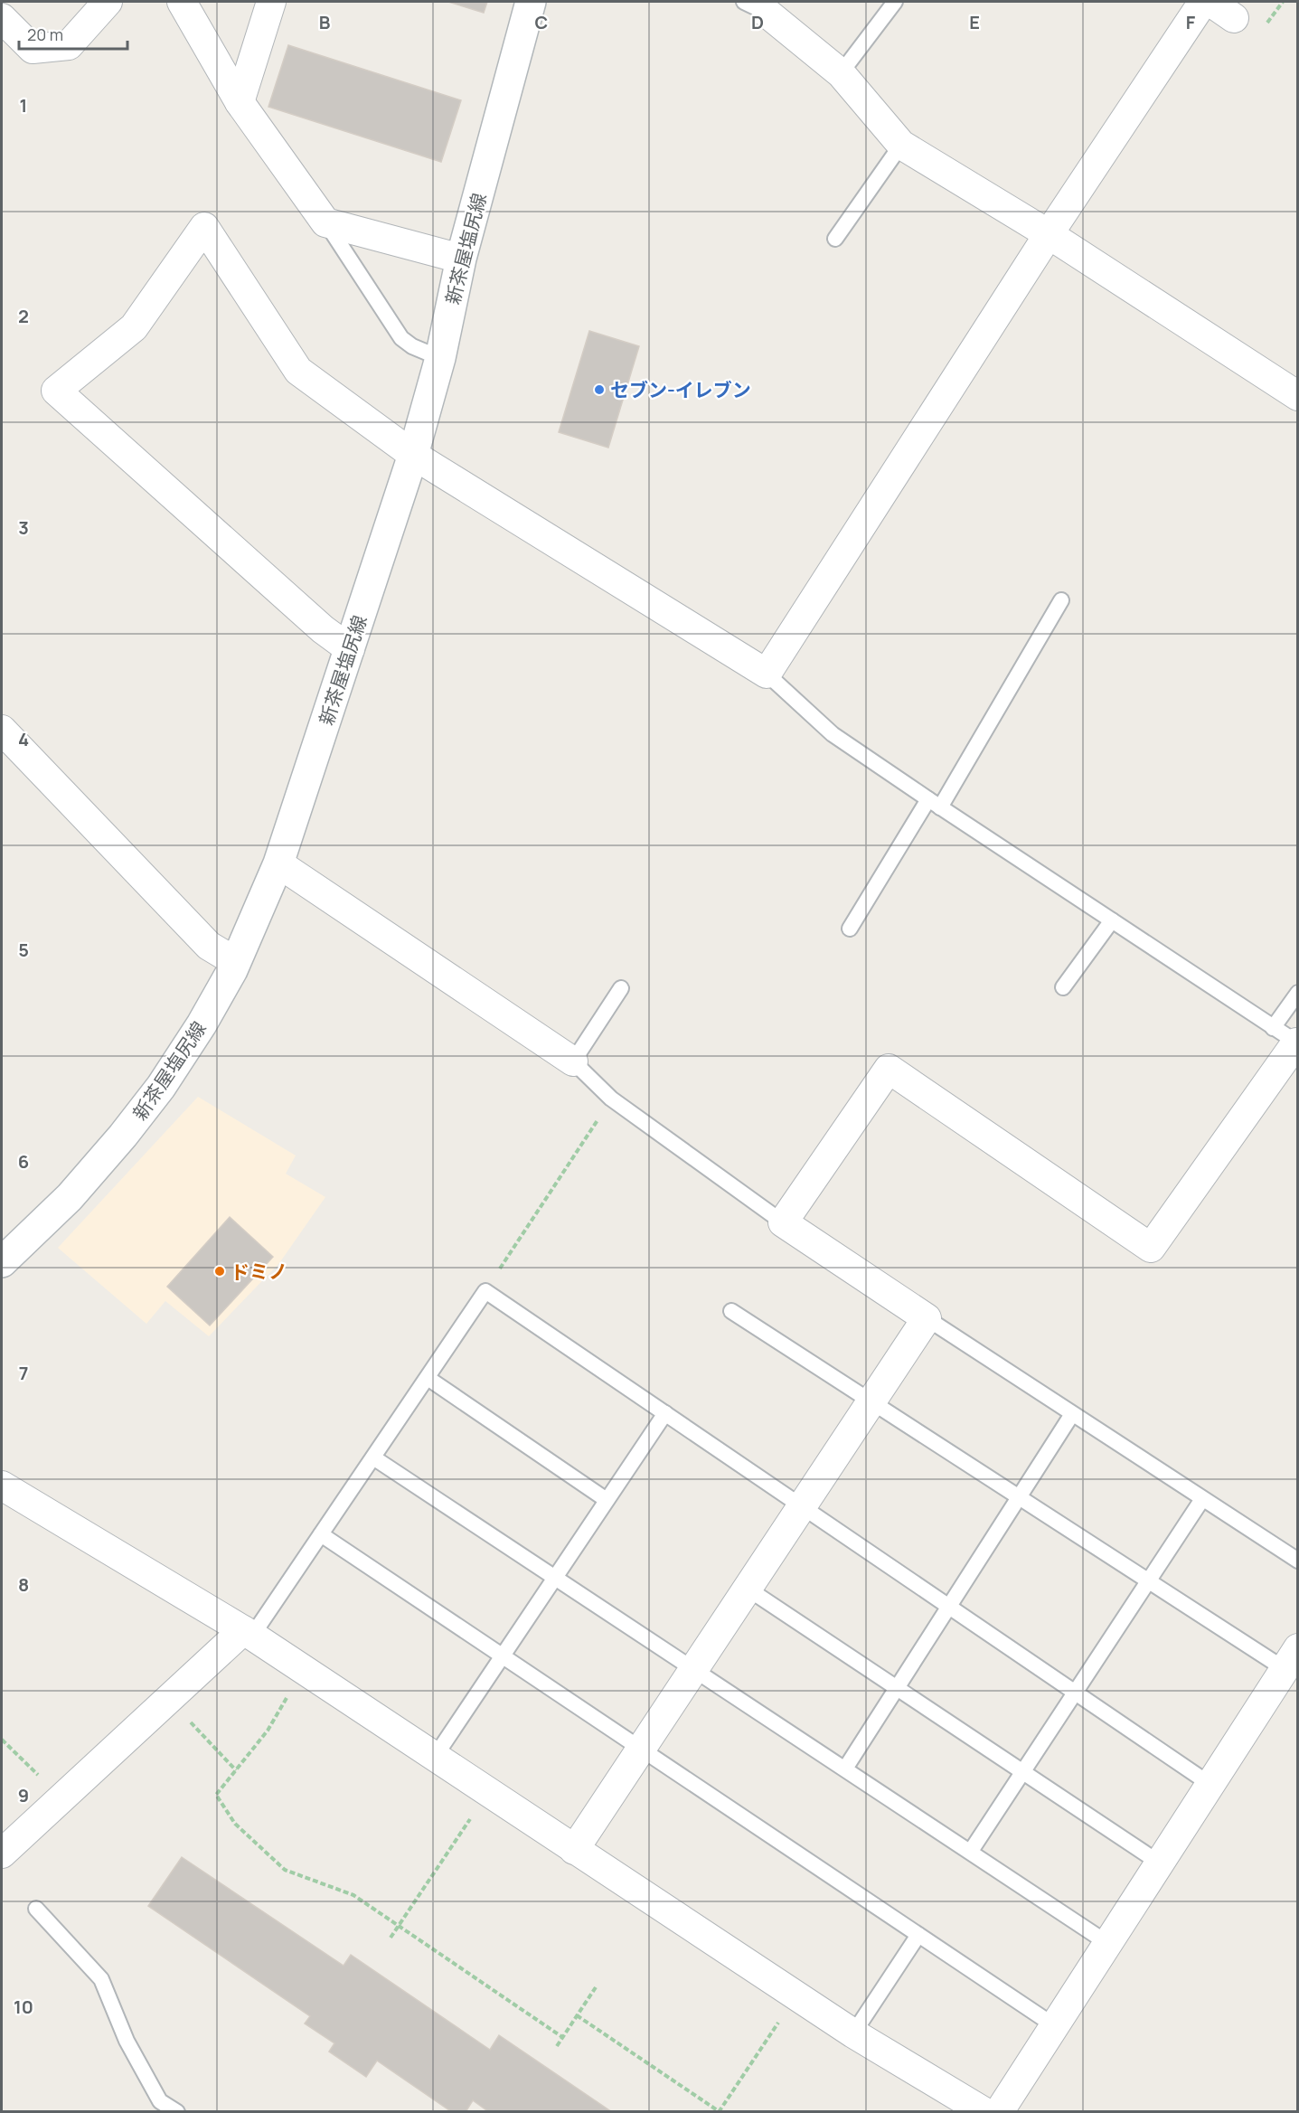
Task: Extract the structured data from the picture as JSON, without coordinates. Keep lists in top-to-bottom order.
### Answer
{
  "streets": {
    "main road": ["新茶屋塩尻線"]
  },
  "places": ["セブン-イレブン", "ドミノ"],
  "scale_bar": "20 m",
  "grid": {
    "columns": [
      "B",
      "C",
      "D",
      "E",
      "F"
    ],
    "rows": [
      "1",
      "2",
      "3",
      "4",
      "5",
      "6",
      "7",
      "8",
      "9",
      "10"
    ]
  }
}
